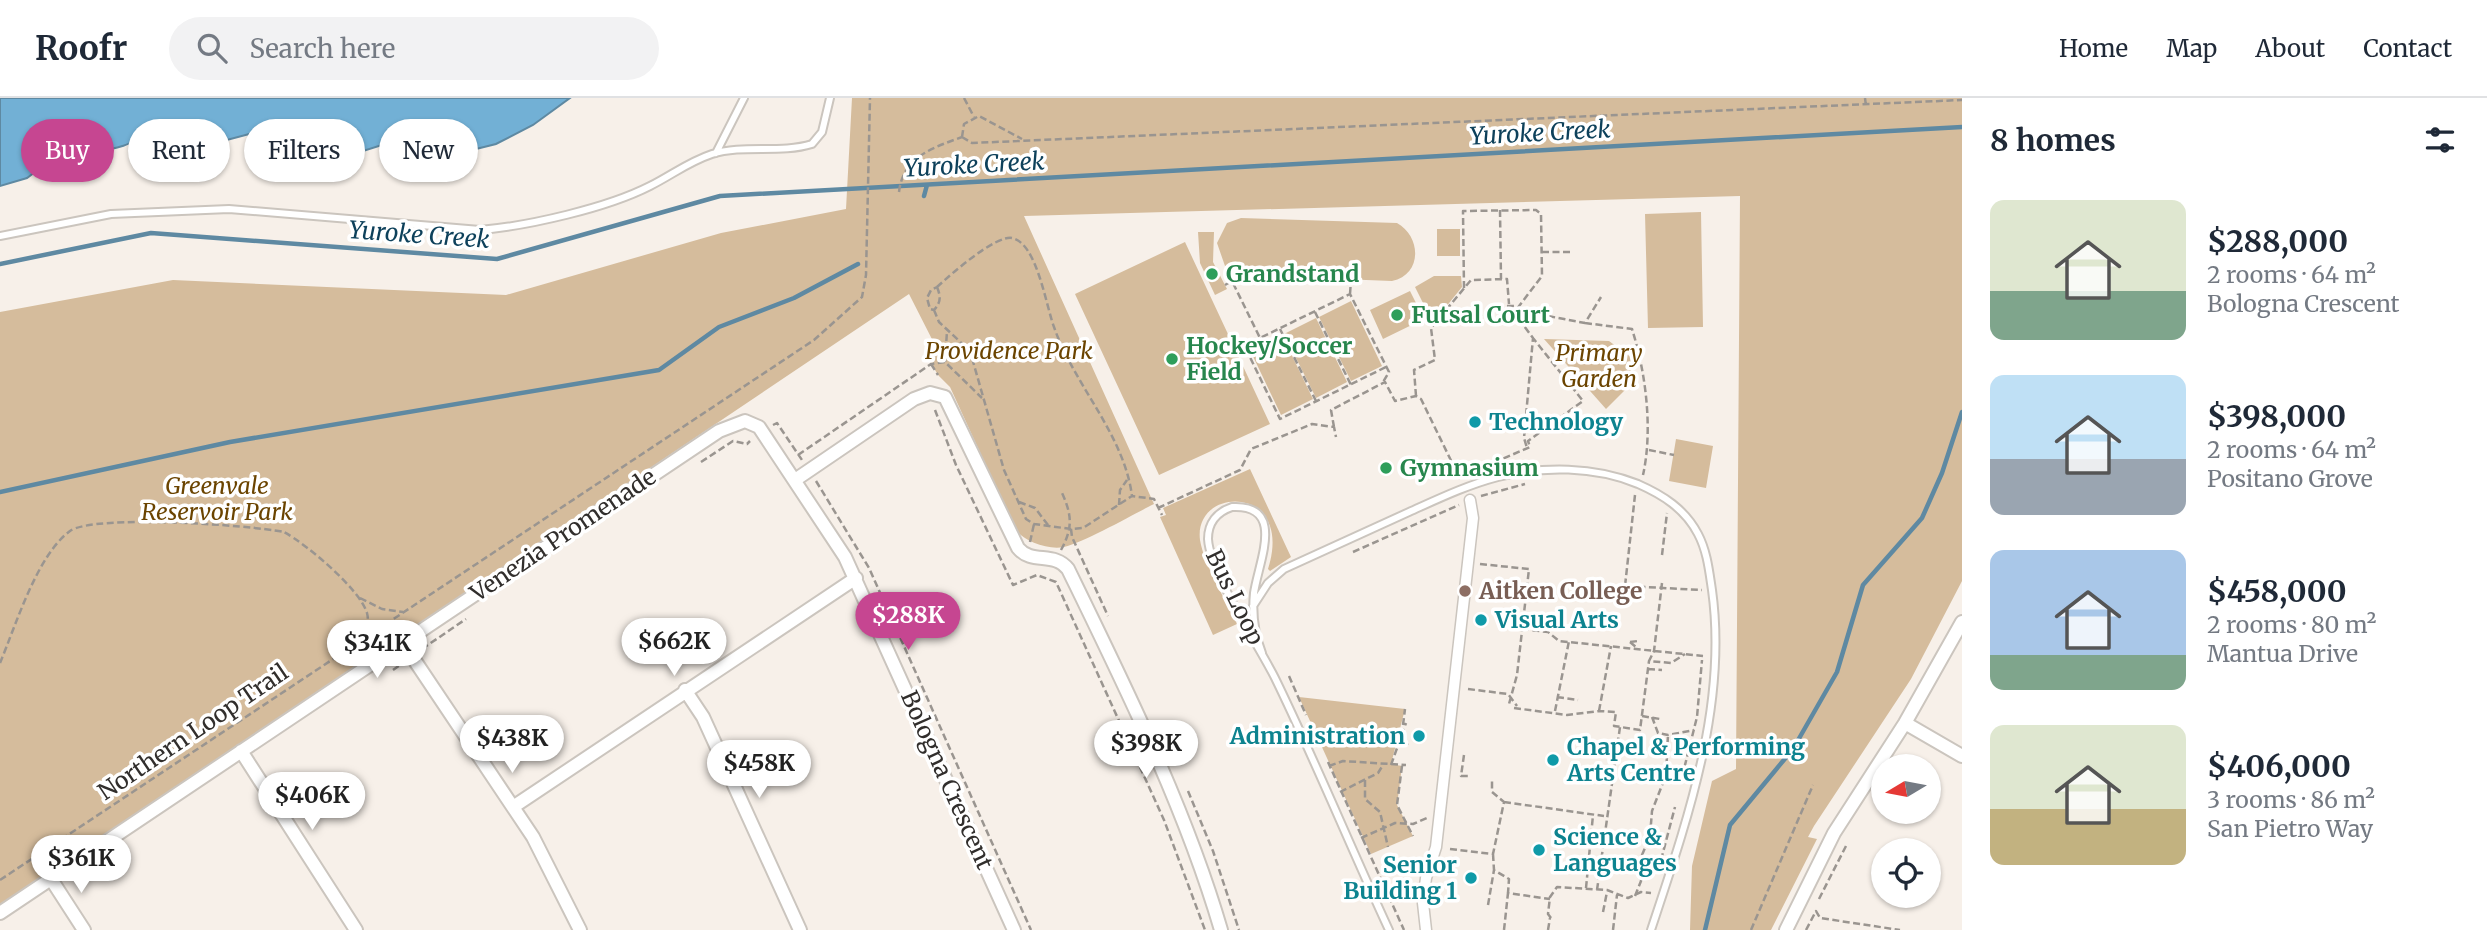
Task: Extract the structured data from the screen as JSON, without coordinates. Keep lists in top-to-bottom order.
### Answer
{
  "streets": {
    "street": ["Venezia Promenade", "Bologna Crescent"],
    "lane": ["Bus Loop"],
    "path": ["Northern Loop Trail"]
  },
  "crossings": [
    ["Venezia Promenade", "Bologna Crescent"]
  ],
  "water": ["Yuroke Creek"],
  "parks": ["Providence Park", "Primary Garden", "Greenvale Reservoir Park"],
  "places": [
    "Grandstand",
    "Futsal Court",
    "Hockey/Soccer Field",
    "Technology",
    "Gymnasium",
    "Aitken College",
    "Visual Arts",
    "Administration",
    "Chapel & Performing Arts Centre",
    "Science & Languages",
    "Senior Building 1"
  ],
  "north": "left",
  "page": {
    "header": "Roofr",
    "search": "Search here",
    "nav": [
      "Home",
      "Map",
      "About",
      "Contact"
    ],
    "heading": "8 homes",
    "chip": [
      "Buy",
      "Rent",
      "Filters",
      "New"
    ],
    "list": [
      {
        "name": "$288,000",
        "note": "2 rooms · 64 m² · Bologna Crescent"
      },
      {
        "name": "$398,000",
        "note": "2 rooms · 64 m² · Positano Grove"
      },
      {
        "name": "$458,000",
        "note": "2 rooms · 80 m² · Mantua Drive"
      },
      {
        "name": "$406,000",
        "note": "3 rooms · 86 m² · San Pietro Way"
      }
    ],
    "price": [
      "$288K",
      "$662K",
      "$341K",
      "$438K",
      "$398K",
      "$458K",
      "$406K",
      "$361K"
    ]
  }
}
